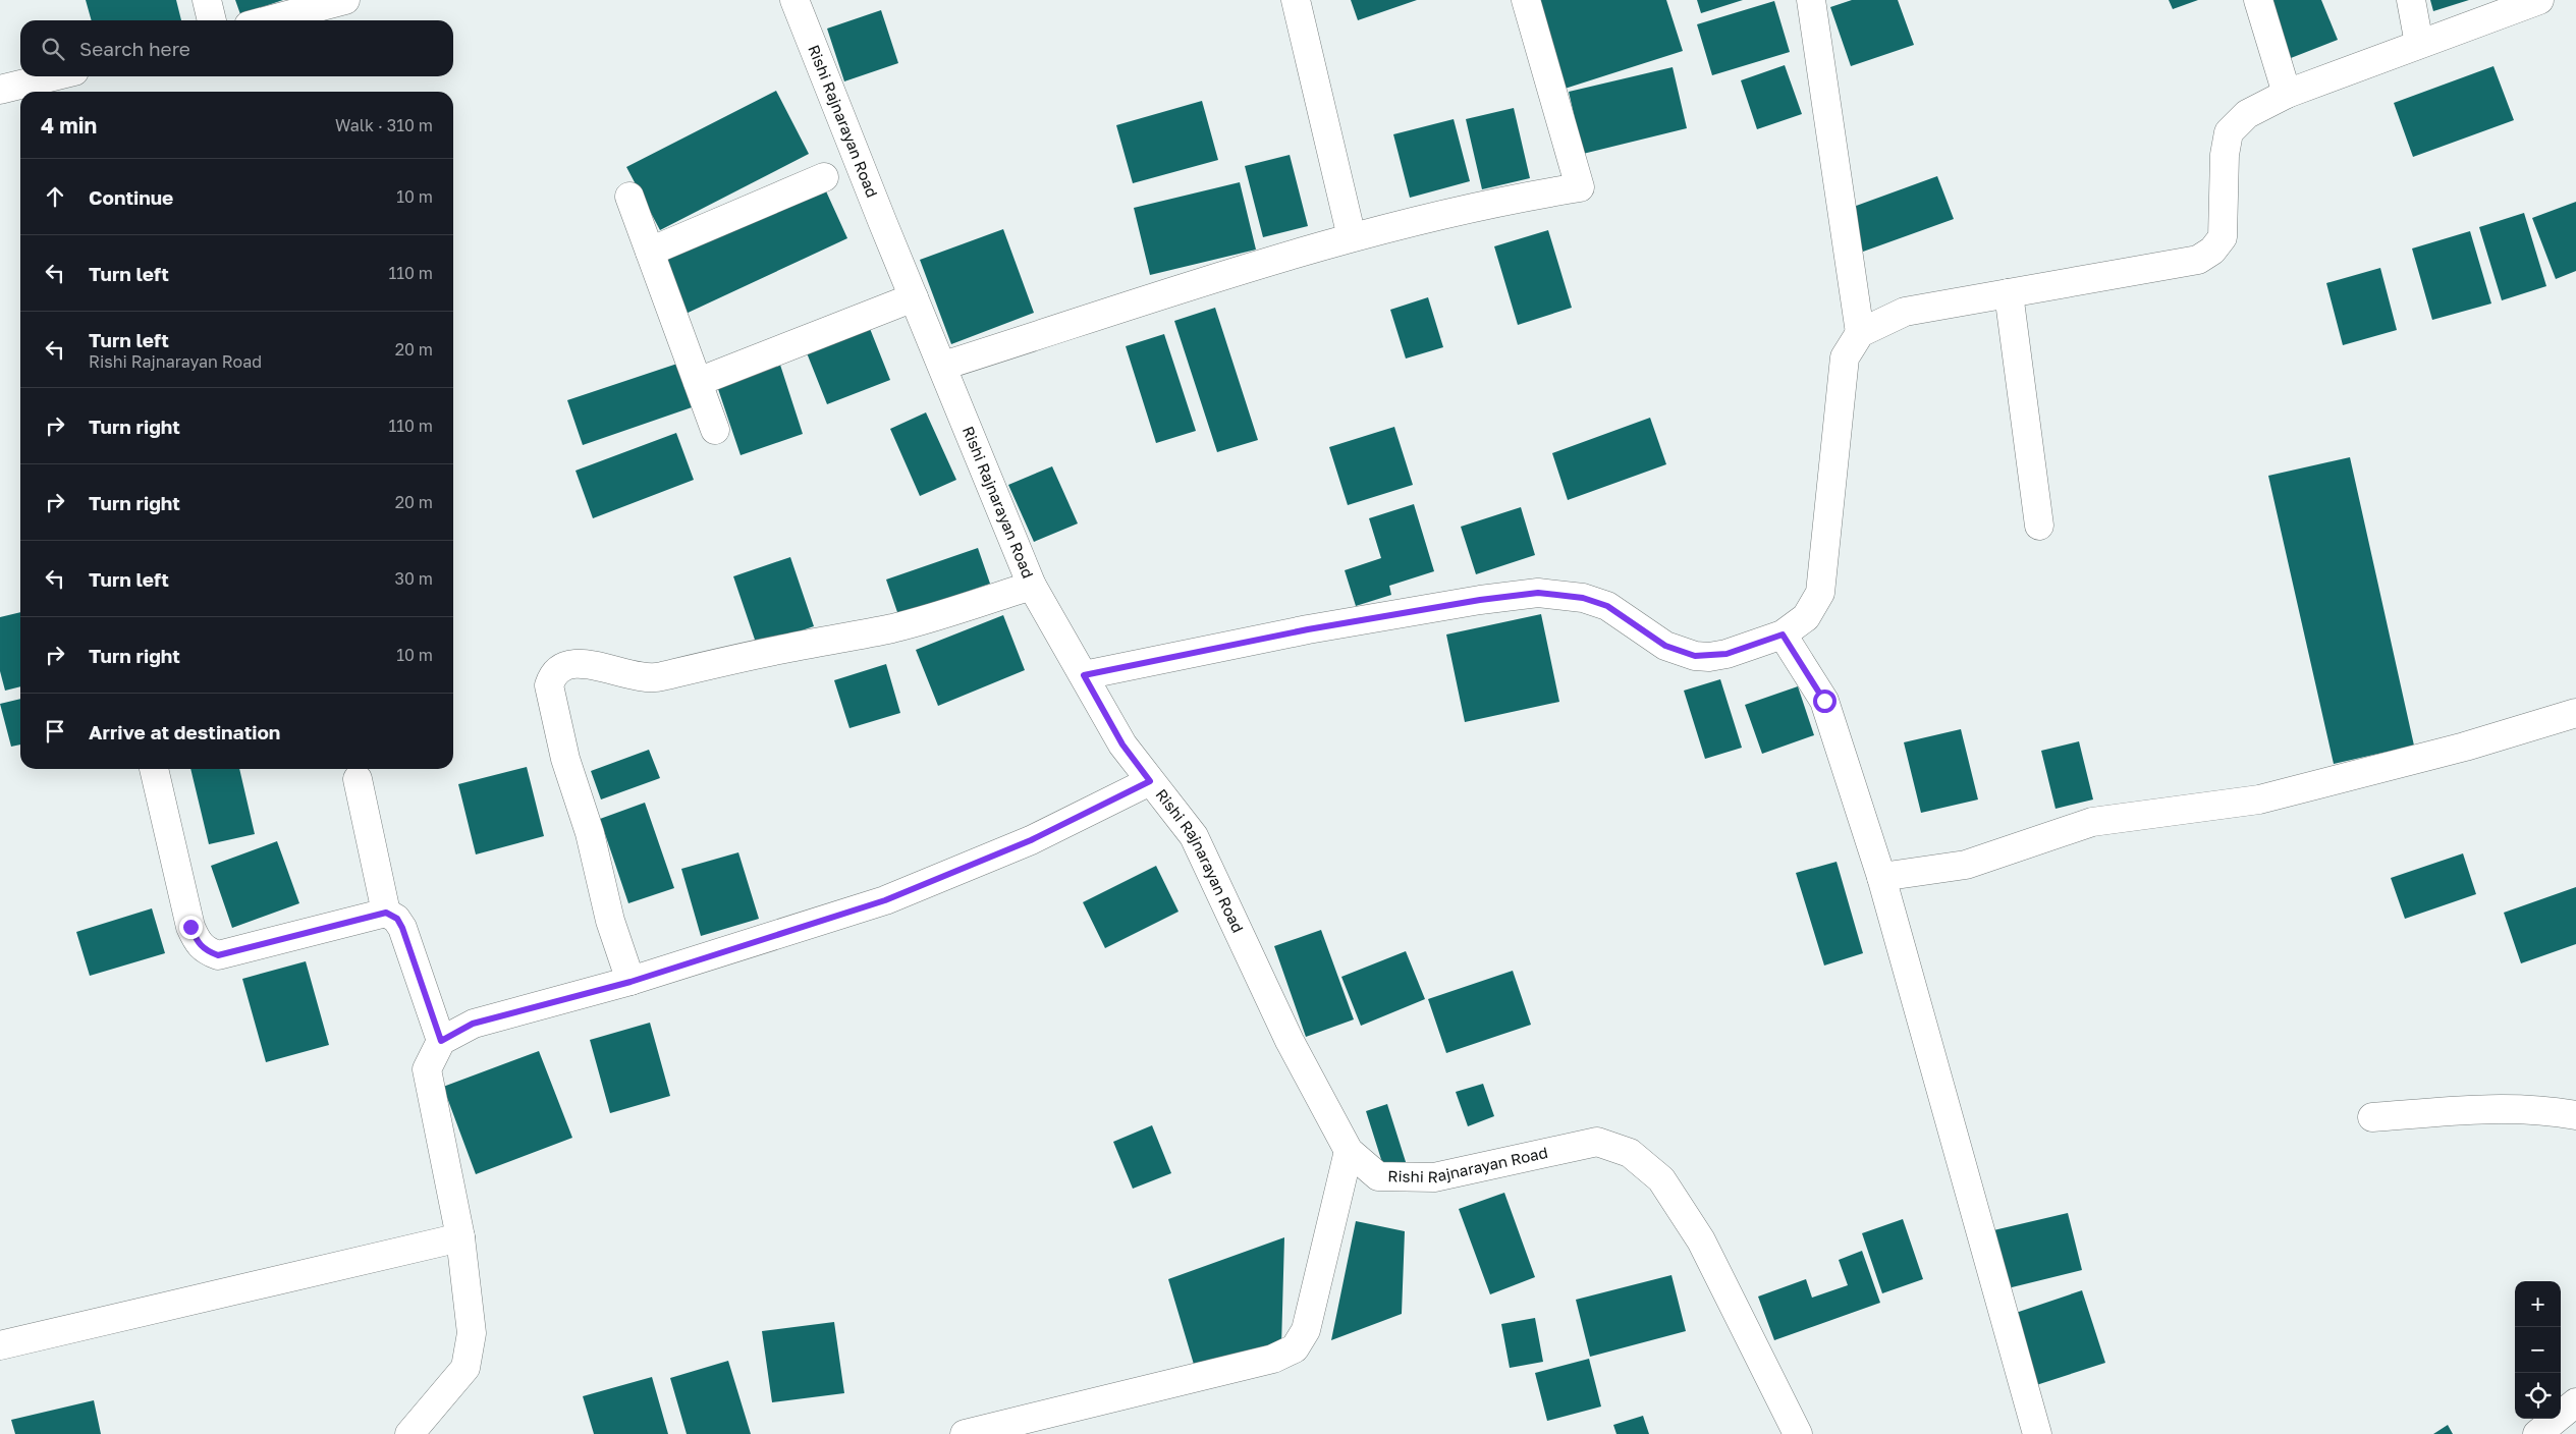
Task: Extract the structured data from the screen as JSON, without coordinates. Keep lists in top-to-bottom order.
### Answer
{
  "streets": {
    "street": ["Rishi Rajnarayan Road"]
  },
  "page": {
    "search": "Search here",
    "heading": ["4 min", "Walk · 310 m"],
    "list": [
      ["Continue", "10 m"],
      ["Turn left", "110 m"],
      ["Turn left", "Rishi Rajnarayan Road", "20 m"],
      ["Turn right", "110 m"],
      ["Turn right", "20 m"],
      ["Turn left", "30 m"],
      ["Turn right", "10 m"],
      "Arrive at destination"
    ],
    "map_buttons": ["+", "−"]
  }
}
